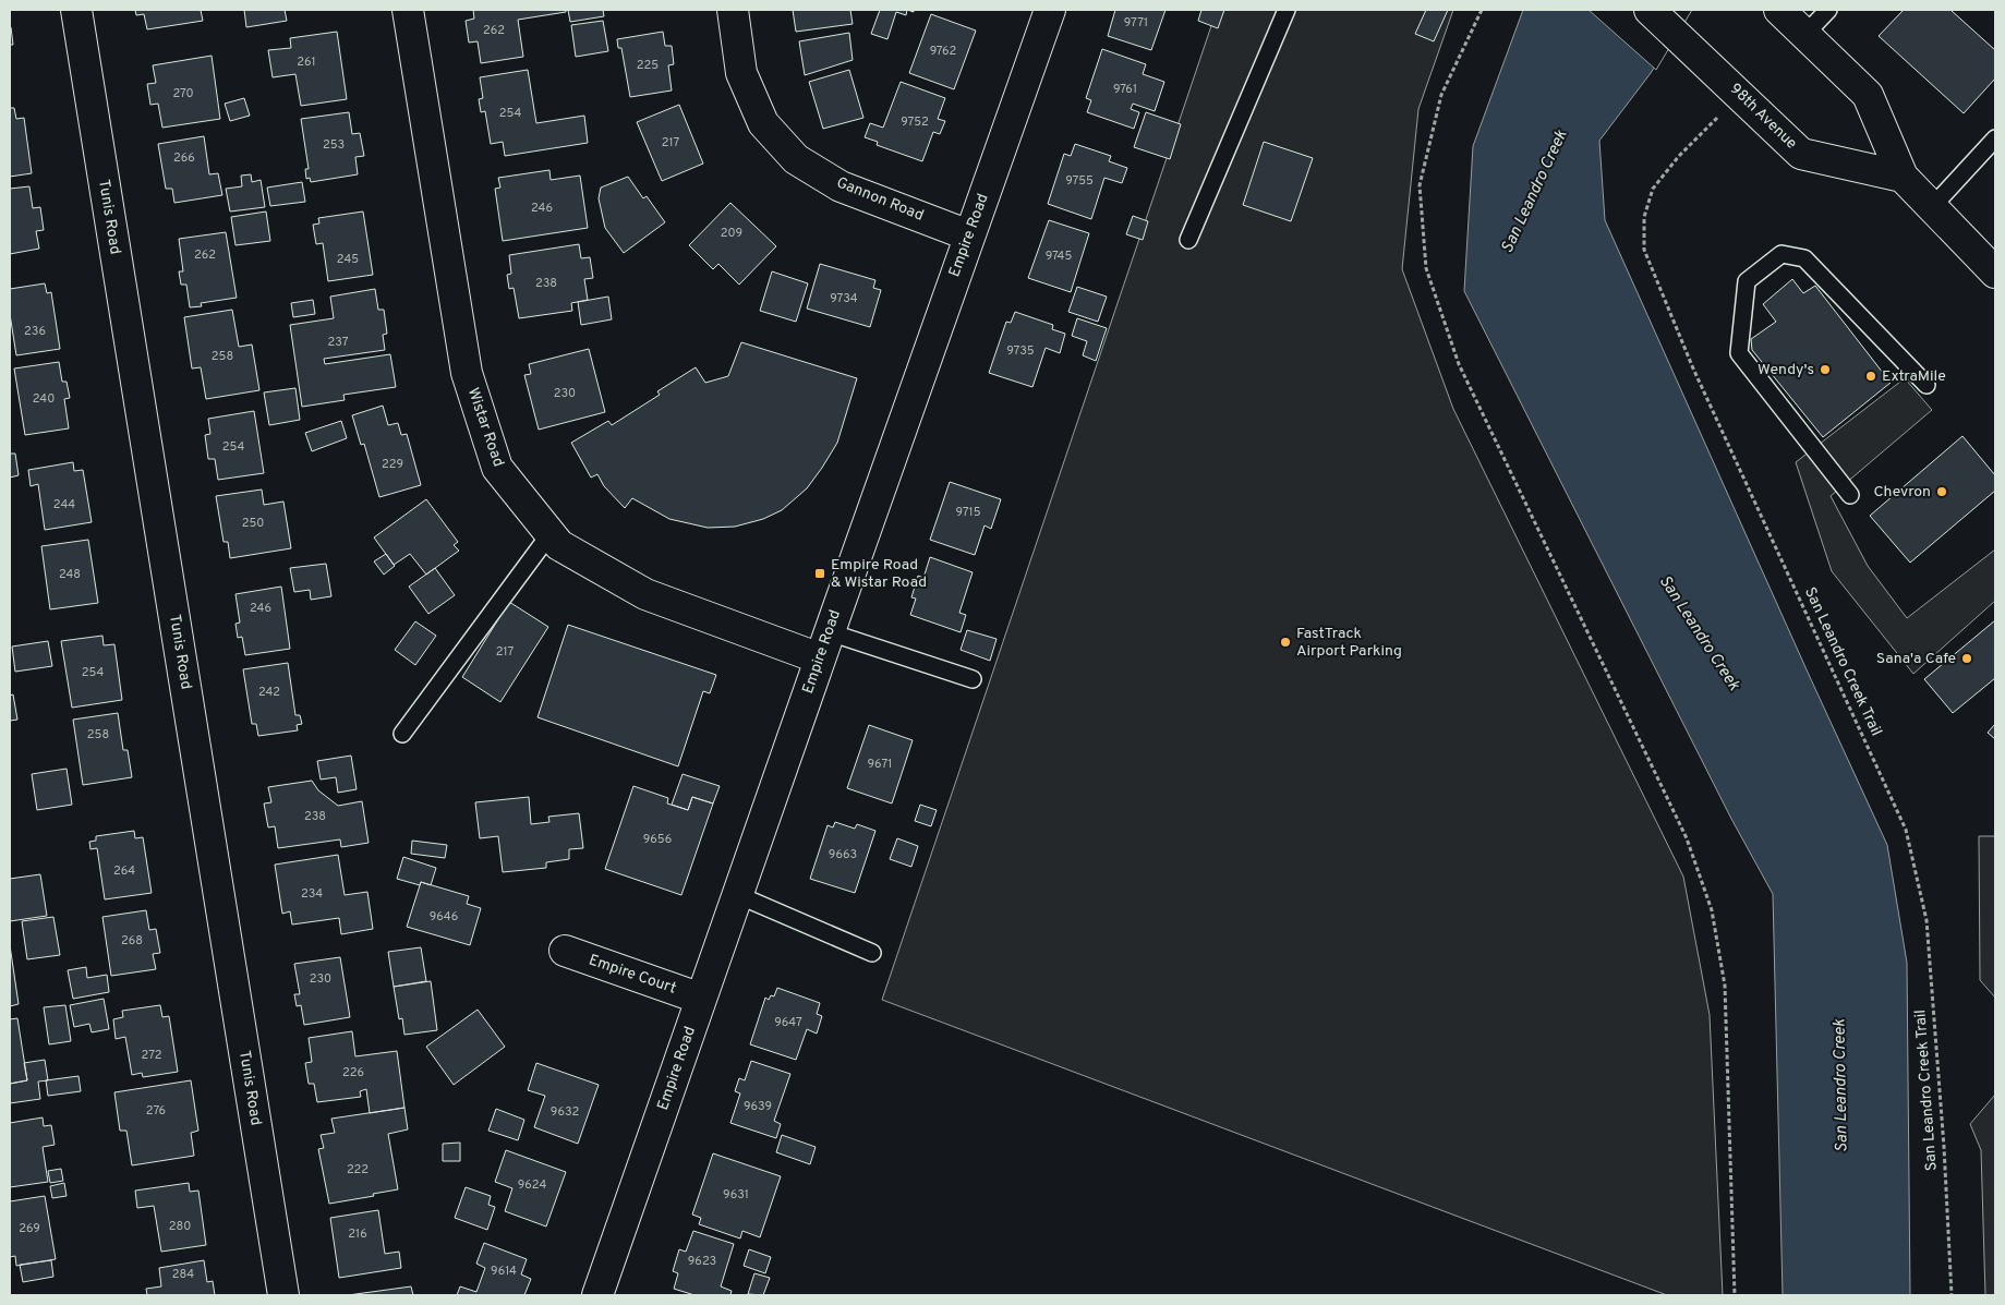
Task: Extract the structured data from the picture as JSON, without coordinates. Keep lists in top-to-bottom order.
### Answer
{
  "streets": {
    "street": [
      "98th Avenue",
      "Gannon Road",
      "Tunis Road",
      "Empire Road",
      "Wistar Road",
      "Empire Court"
    ],
    "path": ["San Leandro Creek Trail"]
  },
  "crossings": [
    ["98th Avenue", "San Leandro Creek Trail"],
    ["Gannon Road", "Empire Road"],
    ["Empire Road", "Wistar Road"],
    ["Empire Road", "Empire Court"]
  ],
  "water": ["San Leandro Creek"],
  "places": {
    "other": [
      "Wendy's",
      "ExtraMile",
      "Chevron",
      "FastTrack Airport Parking",
      "Sana'a Cafe"
    ],
    "transit": ["Empire Road & Wistar Road"]
  },
  "house_numbers": [
    "9771",
    "262",
    "9762",
    "261",
    "225",
    "9761",
    "270",
    "254",
    "9752",
    "217",
    "253",
    "266",
    "9755",
    "246",
    "209",
    "262",
    "9745",
    "245",
    "238",
    "9734",
    "236",
    "237",
    "9735",
    "258",
    "230",
    "240",
    "254",
    "229",
    "244",
    "9715",
    "250",
    "248",
    "246",
    "217",
    "254",
    "242",
    "258",
    "9671",
    "238",
    "9656",
    "9663",
    "264",
    "234",
    "9646",
    "268",
    "230",
    "9647",
    "272",
    "226",
    "9639",
    "276",
    "9632",
    "222",
    "9624",
    "9631",
    "280",
    "269",
    "216",
    "9623",
    "9614",
    "284"
  ]
}
